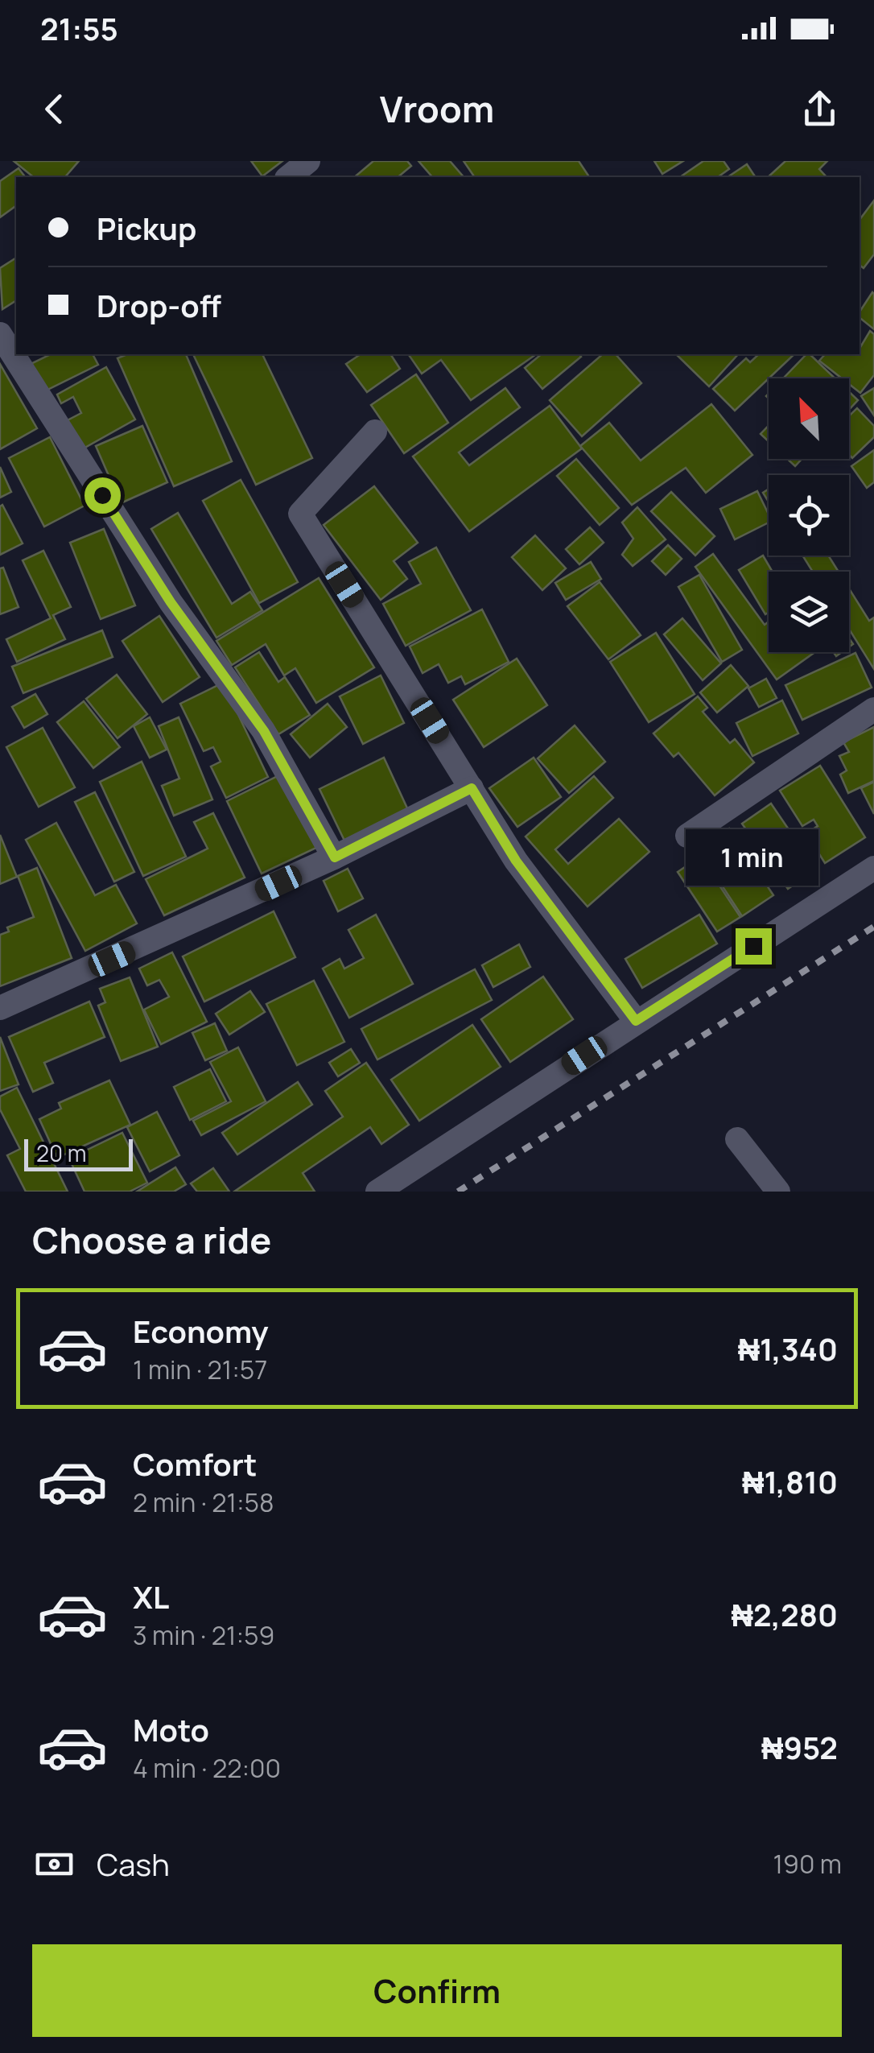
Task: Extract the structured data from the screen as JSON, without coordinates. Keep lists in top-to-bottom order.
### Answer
{
  "scale_bar": "20 m",
  "north": "top left",
  "page": {
    "status": "21:55",
    "header": "Vroom",
    "banner": ["Pickup", "Drop-off"],
    "bubble": "1 min",
    "scale": "20 m",
    "heading": "Choose a ride",
    "list": [
      {
        "name": "Economy",
        "note": "1 min · 21:57",
        "value": "₦1,340"
      },
      {
        "name": "Comfort",
        "note": "2 min · 21:58",
        "value": "₦1,810"
      },
      {
        "name": "XL",
        "note": "3 min · 21:59",
        "value": "₦2,280"
      },
      {
        "name": "Moto",
        "note": "4 min · 22:00",
        "value": "₦952"
      }
    ],
    "pay": ["Cash", "190 m"],
    "buttons": "Confirm"
  }
}
